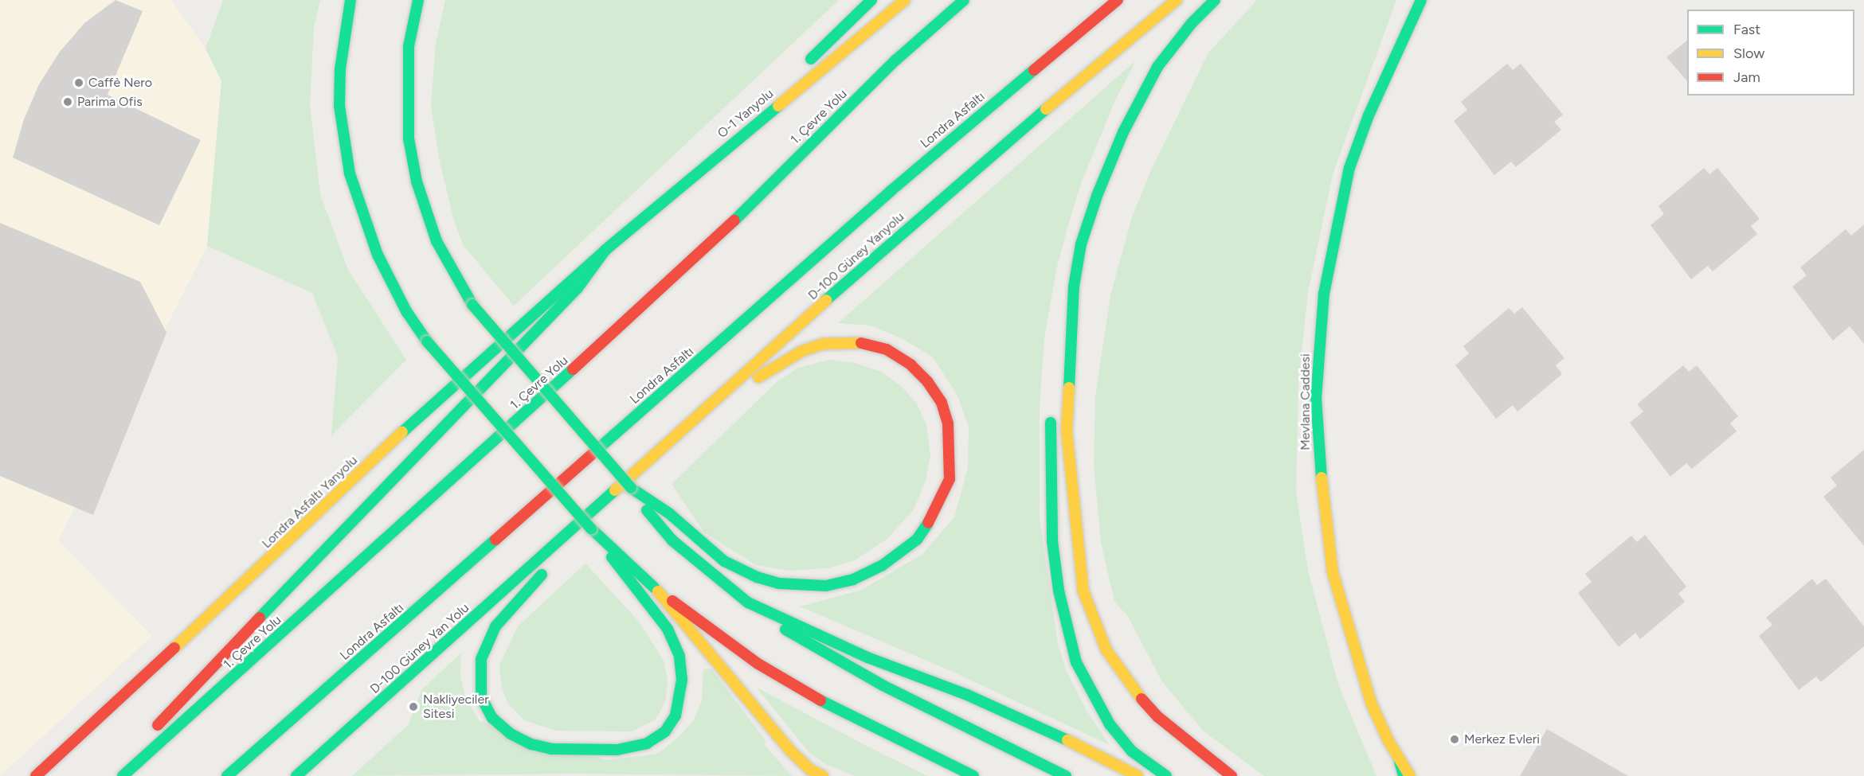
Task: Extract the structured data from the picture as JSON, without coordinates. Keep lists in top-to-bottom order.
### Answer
{
  "streets": {
    "main road": [
      "O-1 Yanyolu",
      "1. Çevre Yolu",
      "Londra Asfaltı",
      "D-100 Güney Yanyolu",
      "Mevlana Caddesi",
      "Londra Asfaltı Yanyolu",
      "D-100 Güney Yan Yolu"
    ]
  },
  "crossings": [
    ["O-1 Yanyolu", "Londra Asfaltı Yanyolu"],
    ["D-100 Güney Yanyolu", "D-100 Güney Yan Yolu"]
  ],
  "places": [
    "Caffè Nero",
    "Parima Ofis",
    "Nakliyeciler Sitesi",
    "Merkez Evleri"
  ],
  "legend": ["Fast", "Slow", "Jam"]
}
